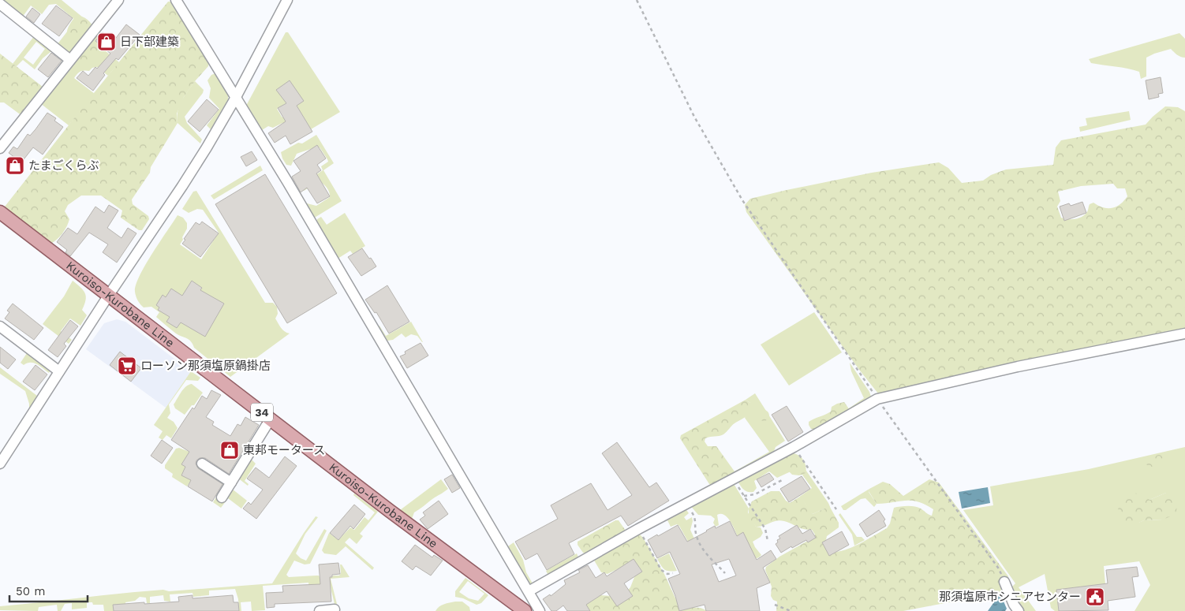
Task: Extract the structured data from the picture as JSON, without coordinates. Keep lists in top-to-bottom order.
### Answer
{
  "streets": {
    "main road": ["Kuroiso-Kurobane Line", "34"]
  },
  "places": {
    "shop": ["日下部建築", "たまごくらぶ", "東邦モータース"],
    "supermarket": ["ローソン那須塩原鍋掛店"],
    "public building": ["那須塩原市シニアセンター"]
  },
  "scale_bar": "50 m"
}
